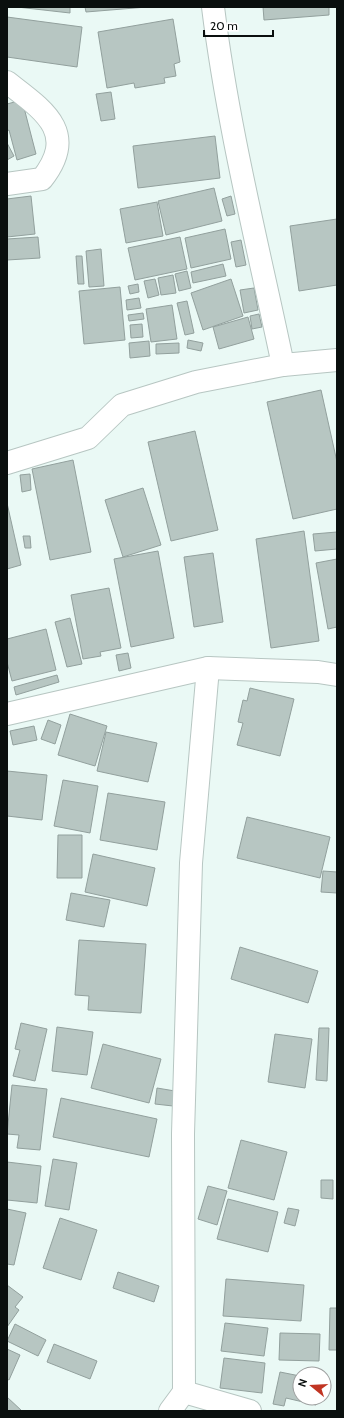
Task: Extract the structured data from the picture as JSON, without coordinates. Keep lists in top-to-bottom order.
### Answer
{
  "scale_bar": "20 m",
  "north": "left"
}
